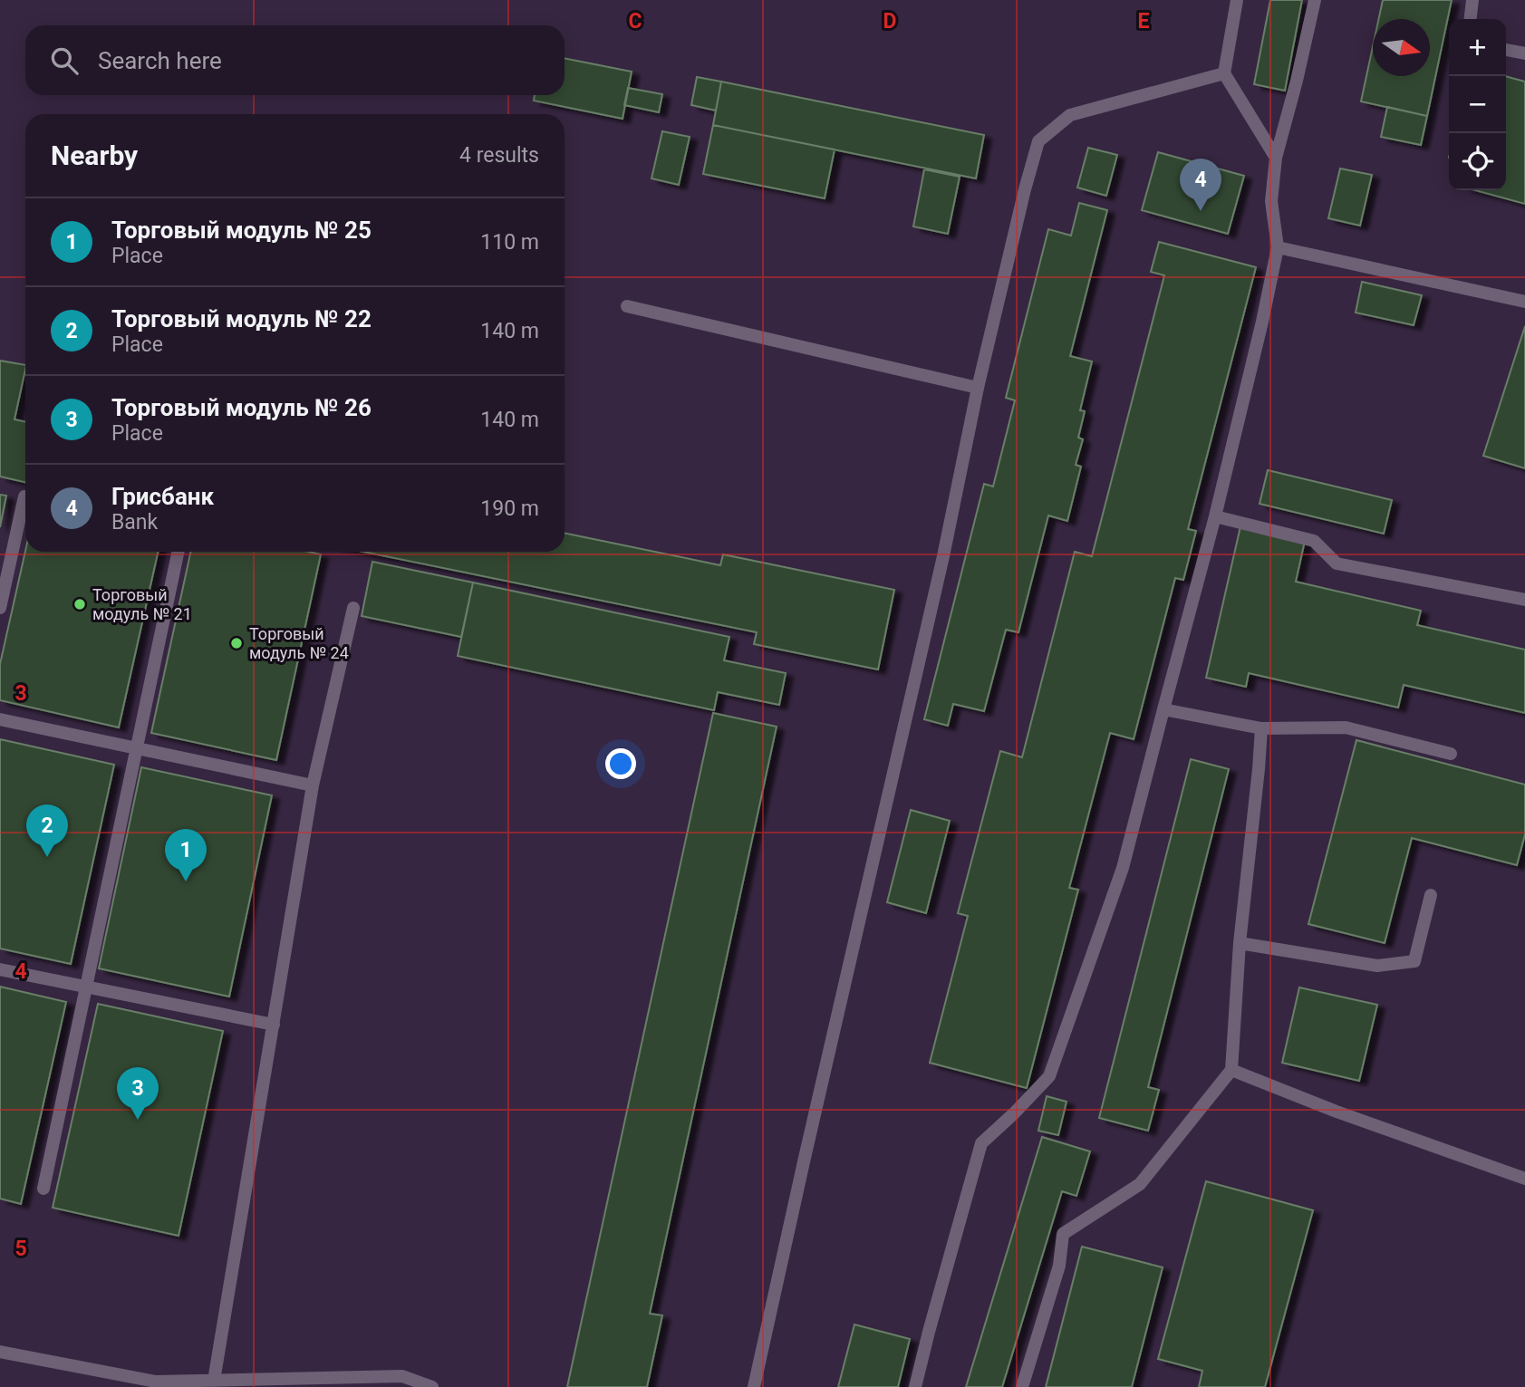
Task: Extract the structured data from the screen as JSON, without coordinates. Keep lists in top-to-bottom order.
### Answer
{
  "places": ["Торговый модуль № 21", "Торговый модуль № 24"],
  "north": "right",
  "page": {
    "map_buttons": ["+", "−"],
    "search": "Search here",
    "heading": ["Nearby", "4 results"],
    "pins": [
      "4",
      "2",
      "1",
      "3"
    ],
    "list": [
      {
        "mark": "1",
        "name": "Торговый модуль № 25",
        "note": "Place",
        "value": "110 m"
      },
      {
        "mark": "2",
        "name": "Торговый модуль № 22",
        "note": "Place",
        "value": "140 m"
      },
      {
        "mark": "3",
        "name": "Торговый модуль № 26",
        "note": "Place",
        "value": "140 m"
      },
      {
        "mark": "4",
        "name": "Грисбанк",
        "note": "Bank",
        "value": "190 m"
      }
    ]
  },
  "grid": {
    "columns": ["C", "D", "E"],
    "rows": ["3", "4", "5"]
  }
}
